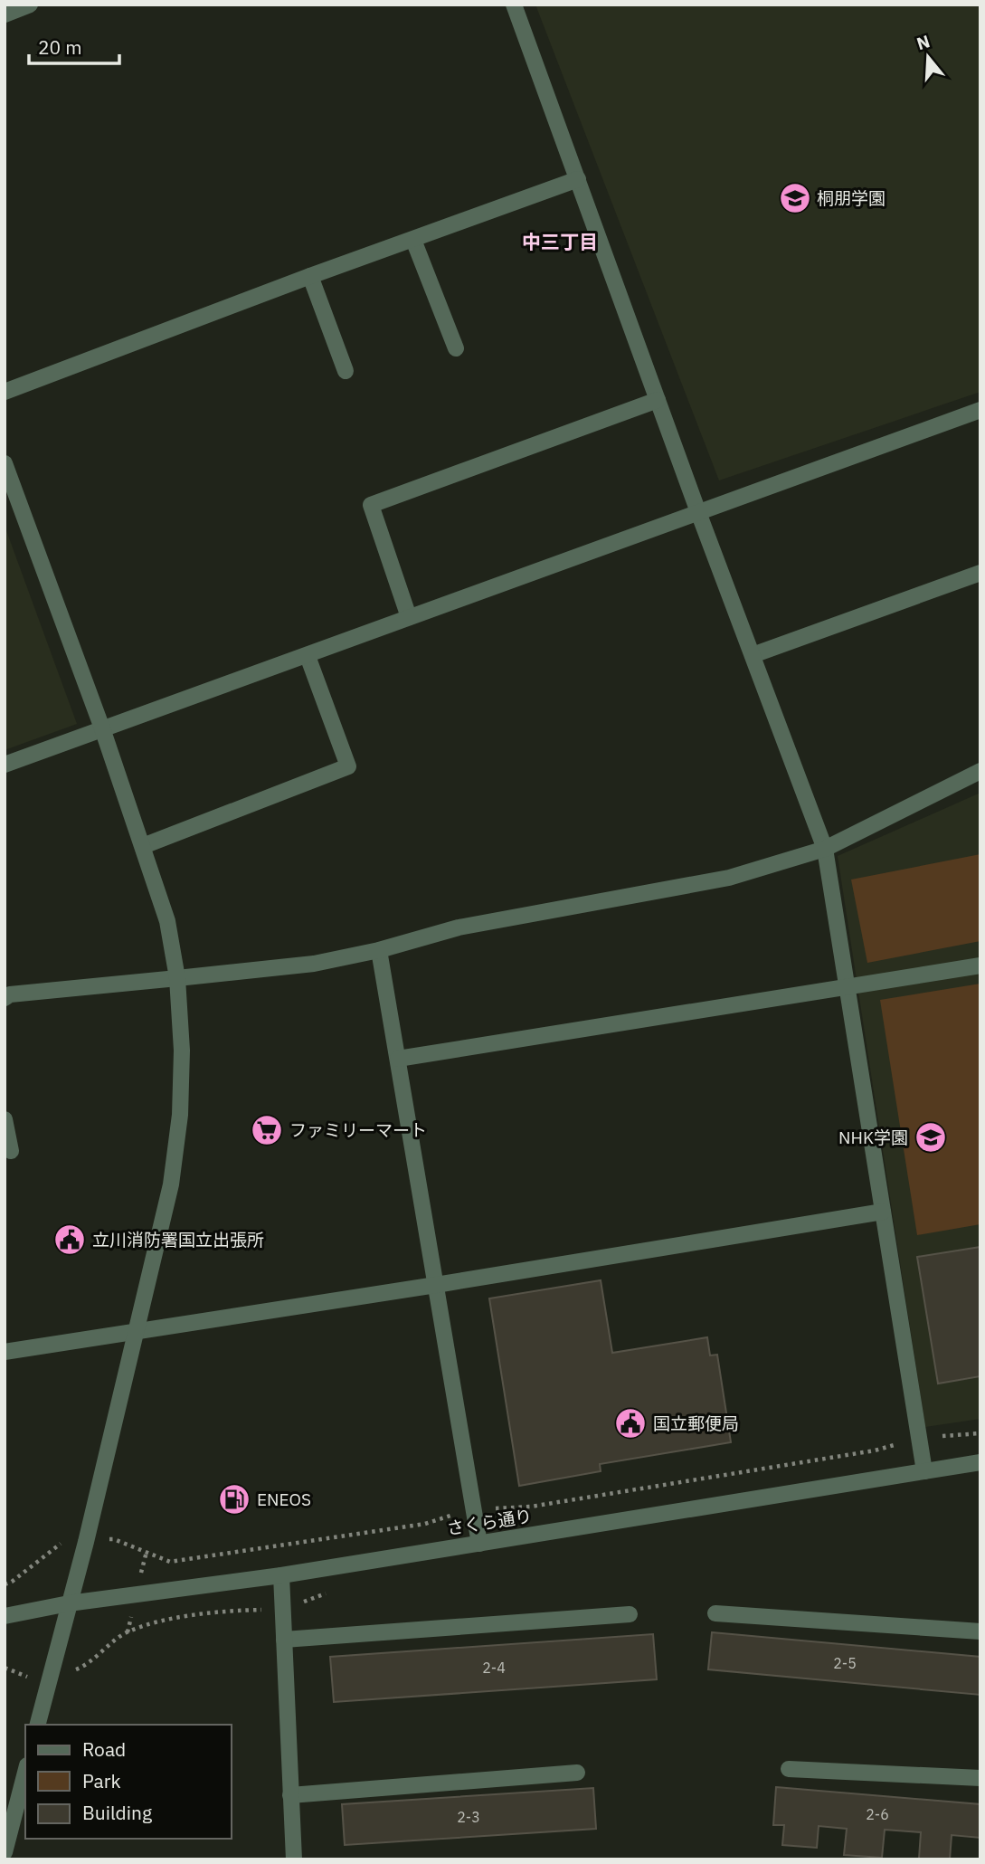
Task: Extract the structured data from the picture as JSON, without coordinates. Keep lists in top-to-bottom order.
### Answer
{
  "streets": {
    "street": ["さくら通り"]
  },
  "districts": ["中三丁目"],
  "places": {
    "school or university": ["桐朋学園", "NHK学園"],
    "supermarket": ["ファミリーマート"],
    "public building": ["立川消防署国立出張所", "国立郵便局"],
    "fuel station": ["ENEOS"]
  },
  "house_numbers": [
    "2-5",
    "2-4",
    "2-6",
    "2-3"
  ],
  "legend": ["Road", "Park", "Building"],
  "scale_bar": "20 m",
  "north": "top"
}
